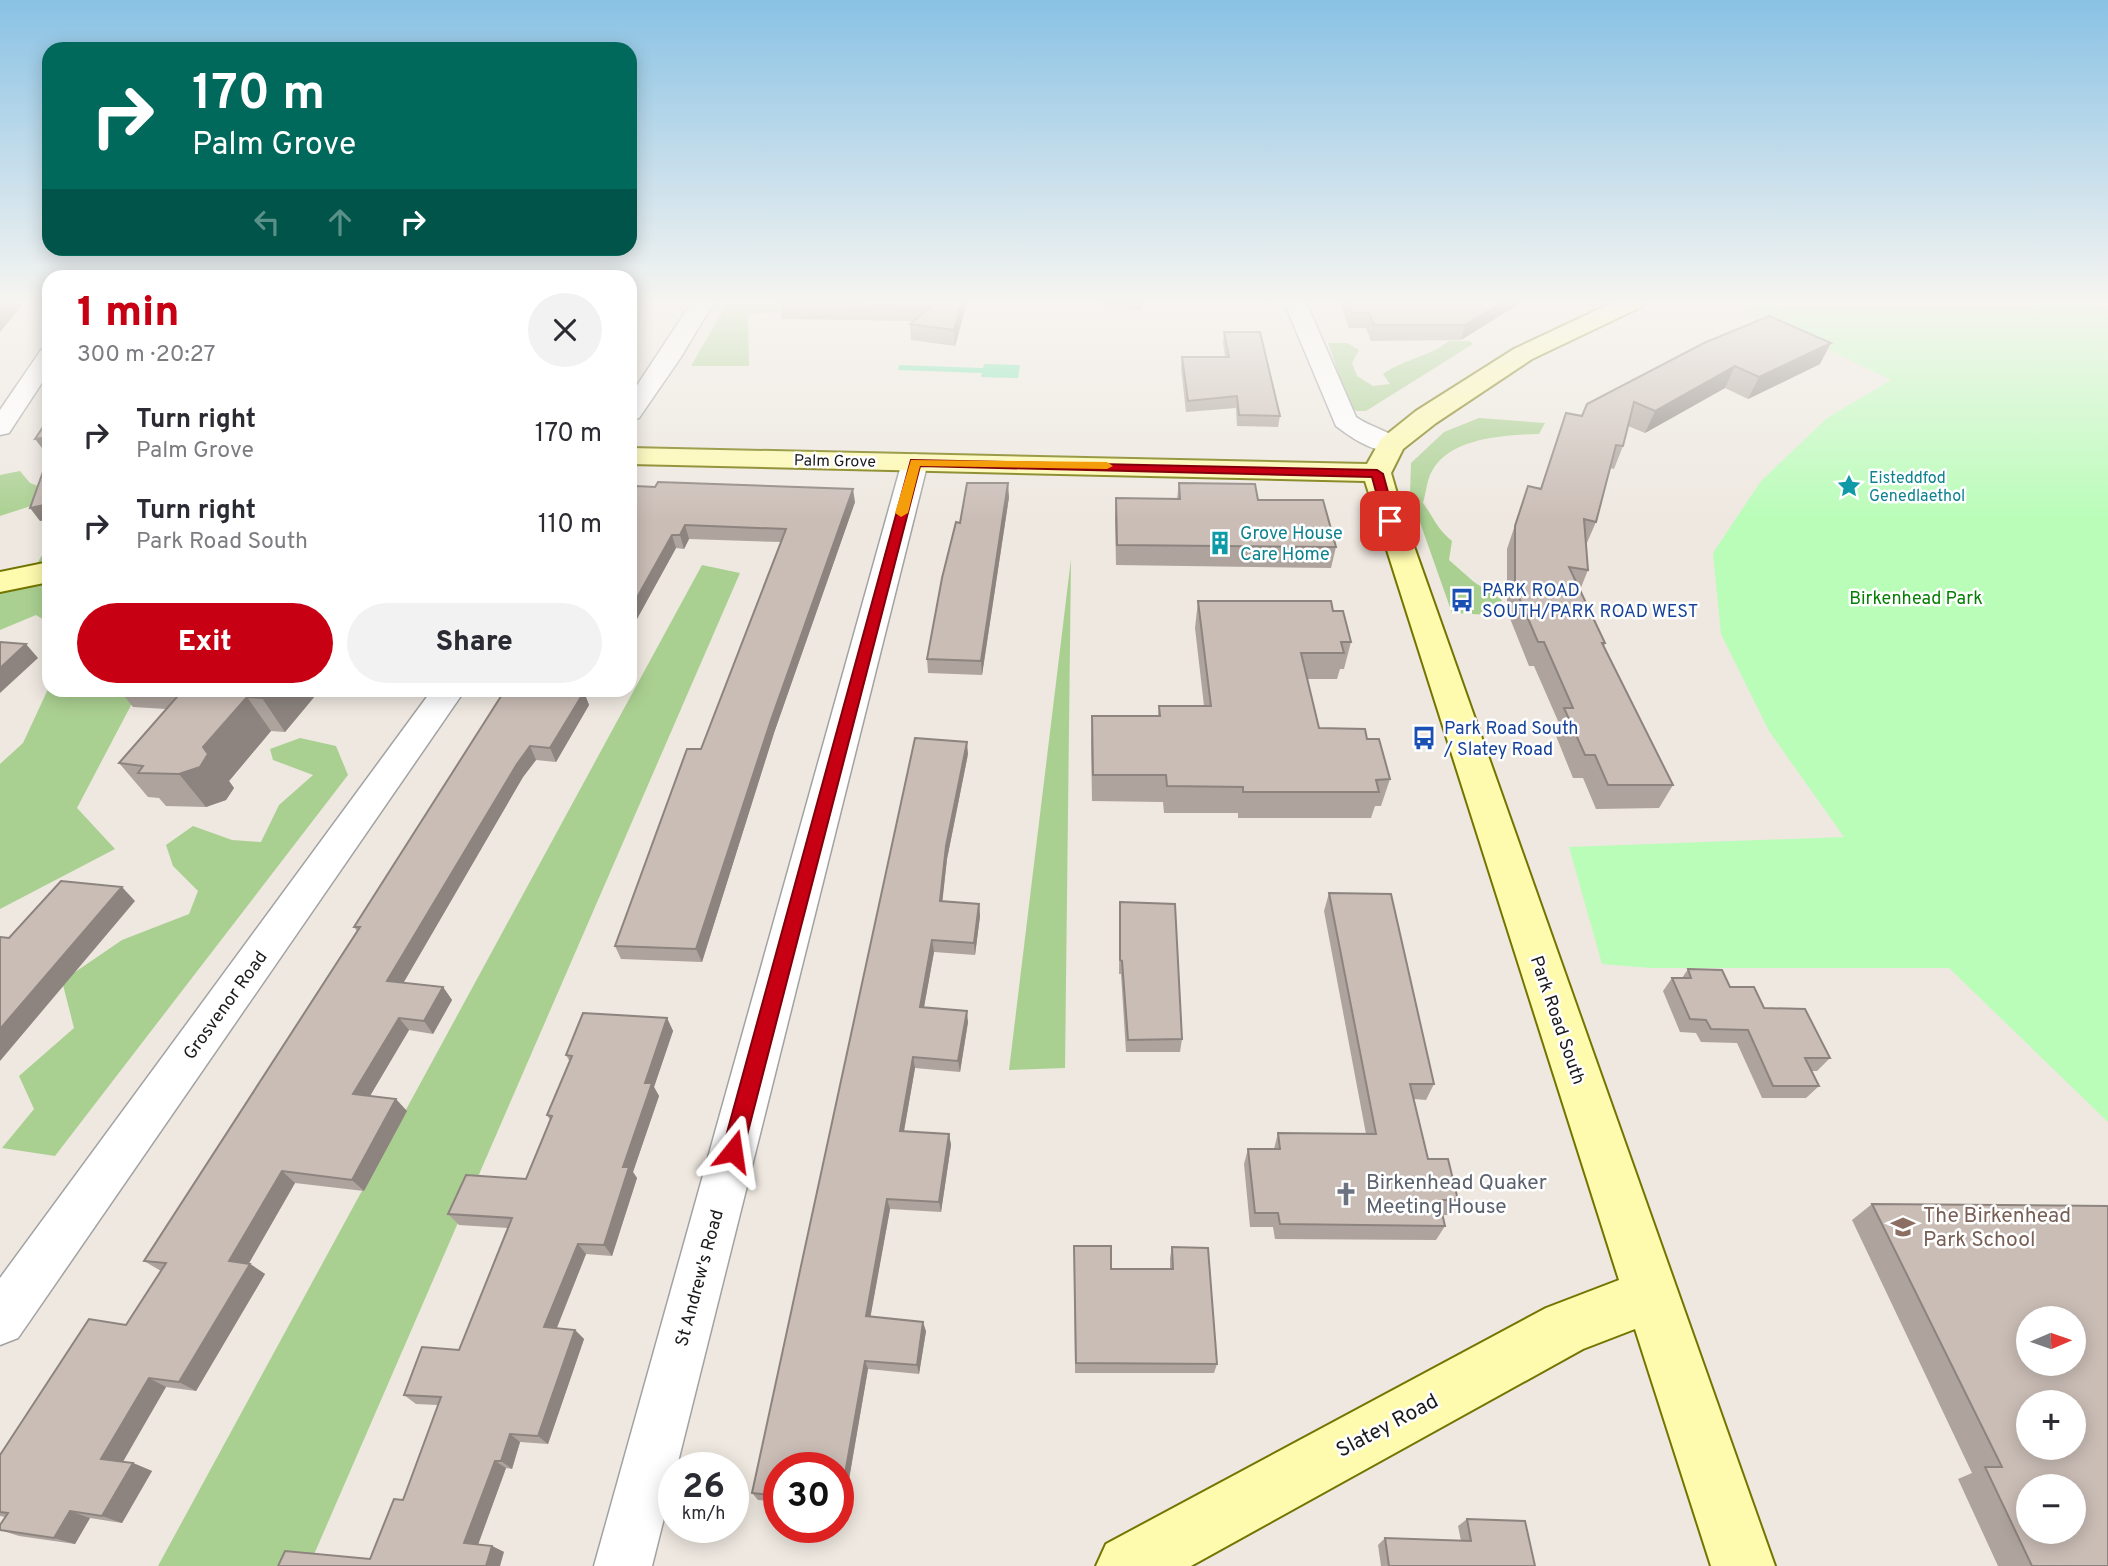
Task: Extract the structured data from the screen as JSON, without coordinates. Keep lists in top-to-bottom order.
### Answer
{
  "streets": {
    "street": [
      "Palm Grove",
      "Grosvenor Road",
      "Park Road South",
      "St Andrew's Road",
      "Slatey Road"
    ]
  },
  "crossings": [
    ["Palm Grove", "Park Road South"],
    ["Palm Grove", "St Andrew's Road"],
    ["Park Road South", "Slatey Road"]
  ],
  "parks": ["Birkenhead Park"],
  "places": {
    "place": ["Eisteddfod Genedlaethol"],
    "building": ["Grove House Care Home"],
    "bus stop": ["PARK ROAD SOUTH/PARK ROAD WEST", "Park Road South / Slatey Road"],
    "church": ["Birkenhead Quaker Meeting House"],
    "school or university": ["The Birkenhead Park School"]
  },
  "north": "right",
  "page": {
    "turn": ["170 m", "Palm Grove"],
    "heading": ["1 min", "300 m · 20:27"],
    "list": [
      {
        "name": "Turn right",
        "note": "Palm Grove",
        "value": "170 m"
      },
      {
        "name": "Turn right",
        "note": "Park Road South",
        "value": "110 m"
      }
    ],
    "buttons": ["Exit", "Share"],
    "map_buttons": ["+", "−"],
    "speed": "26 km/h",
    "limit": "30"
  }
}
